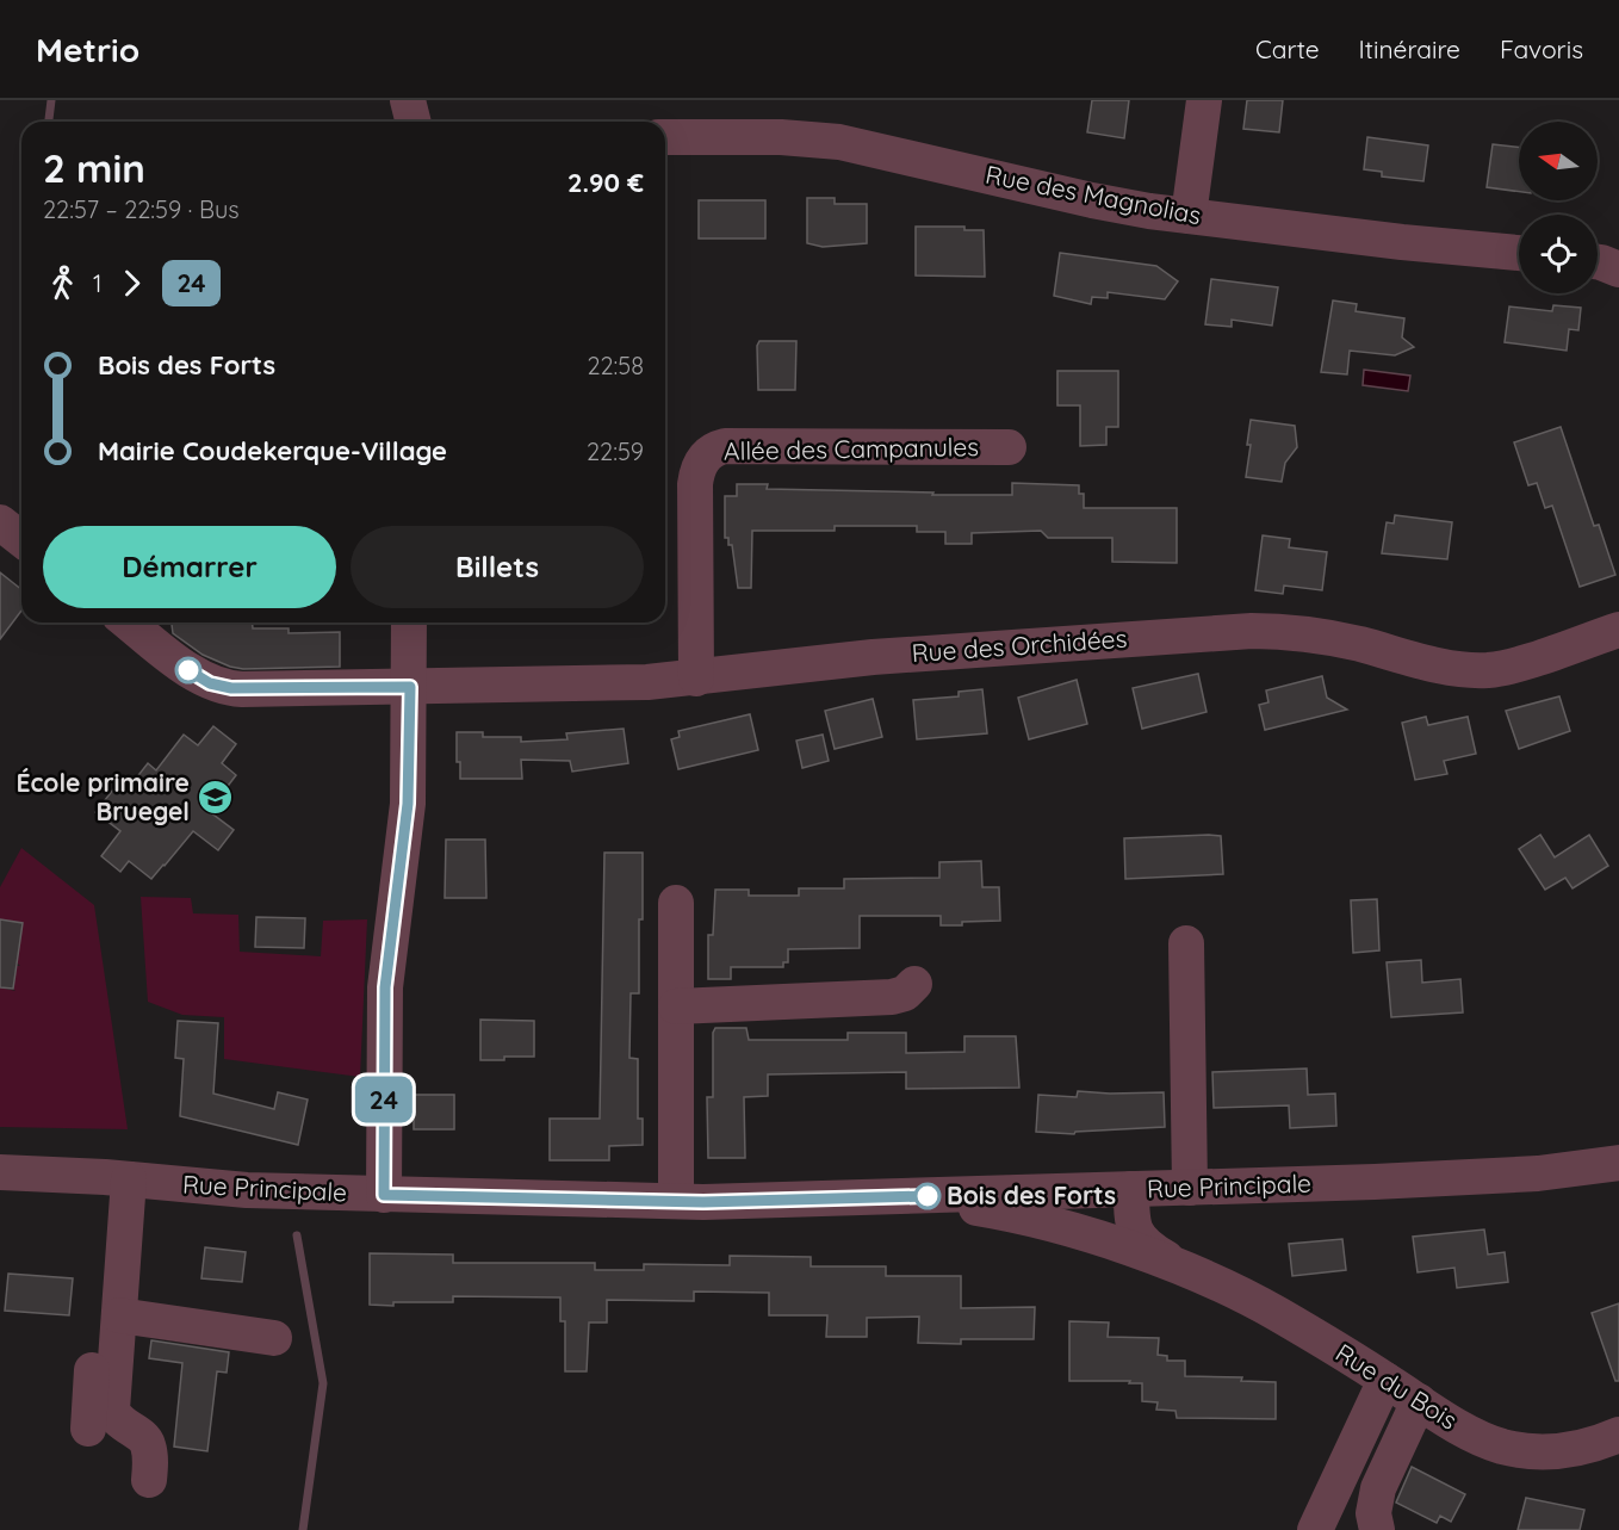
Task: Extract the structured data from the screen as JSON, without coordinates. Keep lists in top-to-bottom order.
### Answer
{
  "streets": {
    "street": [
      "Rue des Magnolias",
      "Allée des Campanules",
      "Rue des Orchidées",
      "Rue Principale",
      "Rue du Bois"
    ]
  },
  "crossings": [
    ["Allée des Campanules", "Rue des Orchidées"],
    ["Rue Principale", "Rue du Bois"]
  ],
  "places": {
    "school or university": ["École primaire Bruegel"],
    "other": ["Bois des Forts"]
  },
  "lines": ["bus line 24"],
  "north": "left",
  "page": {
    "header": "Metrio",
    "nav": ["Carte", "Itinéraire", "Favoris"],
    "on_map": "24",
    "heading": ["2 min", "22:57 – 22:59 · Bus", "2.90 €"],
    "legs": ["1", "24"],
    "list": [
      {
        "name": "Bois des Forts",
        "value": "22:58"
      },
      {
        "name": "Mairie Coudekerque-Village",
        "value": "22:59"
      }
    ],
    "buttons": ["Démarrer", "Billets"]
  }
}
